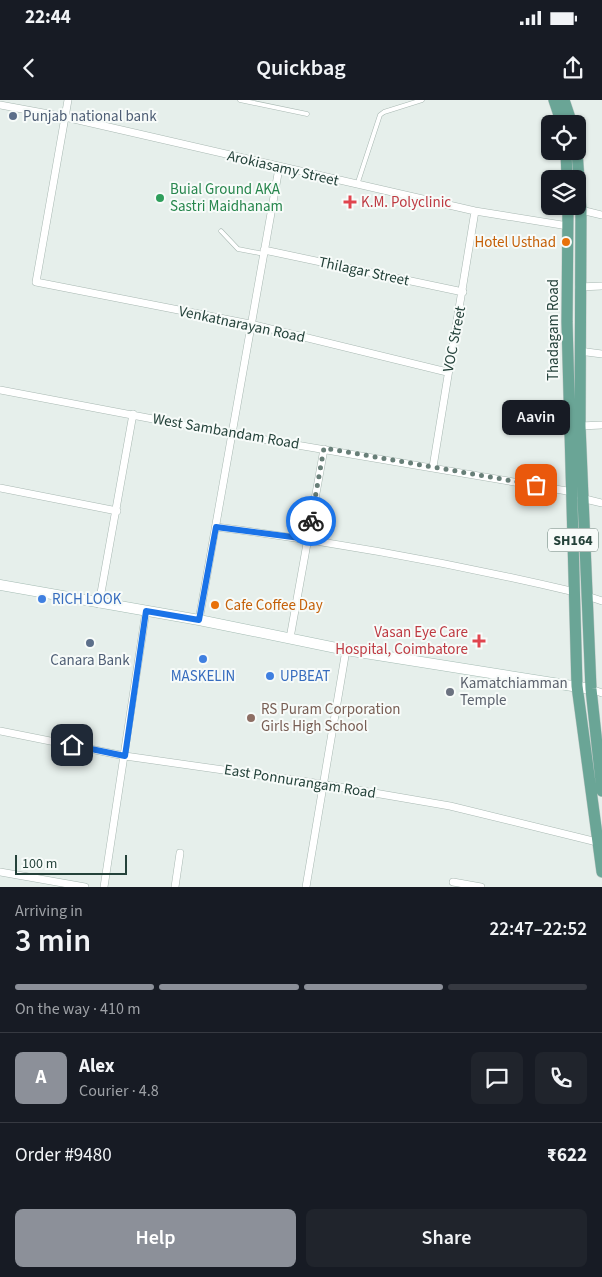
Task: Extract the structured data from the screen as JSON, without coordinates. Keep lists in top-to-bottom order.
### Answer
{
  "streets": {
    "main road": ["Thadagam Road", "SH164"],
    "street": [
      "Arokiasamy Street",
      "Thilagar Street",
      "Venkatnarayan Road",
      "VOC Street",
      "West Sambandam Road",
      "East Ponnurangam Road"
    ]
  },
  "crossings": [
    ["Arokiasamy Street", "Venkatnarayan Road"],
    ["Arokiasamy Street", "Thadagam Road"],
    ["Arokiasamy Street", "VOC Street"],
    ["Thilagar Street", "VOC Street"],
    ["Venkatnarayan Road", "VOC Street"],
    ["Thadagam Road", "West Sambandam Road"],
    ["Thadagam Road", "East Ponnurangam Road"],
    ["VOC Street", "West Sambandam Road"]
  ],
  "places": {
    "other": [
      "Punjab national bank",
      "Buial Ground AKA Sastri Maidhanam",
      "Hotel Usthad",
      "Aavin",
      "RICH LOOK",
      "Cafe Coffee Day",
      "Canara Bank",
      "MASKELIN",
      "UPBEAT",
      "Kamatchiamman Temple",
      "RS Puram Corporation Girls High School"
    ],
    "health": ["K.M. Polyclinic", "Vasan Eye Care Hospital, Coimbatore"]
  },
  "scale_bar": "100 m",
  "page": {
    "status": "22:44",
    "header": "Quickbag",
    "bubble": "Aavin",
    "scale": "100 m",
    "heading": ["3 min", "Arriving in", "22:47–22:52"],
    "panel": [
      "Alex",
      "Courier · 4.8",
      "Order #9480",
      "₹622"
    ],
    "bar": "On the way · 410 m",
    "round": "A",
    "buttons": ["Help", "Share"]
  }
}
